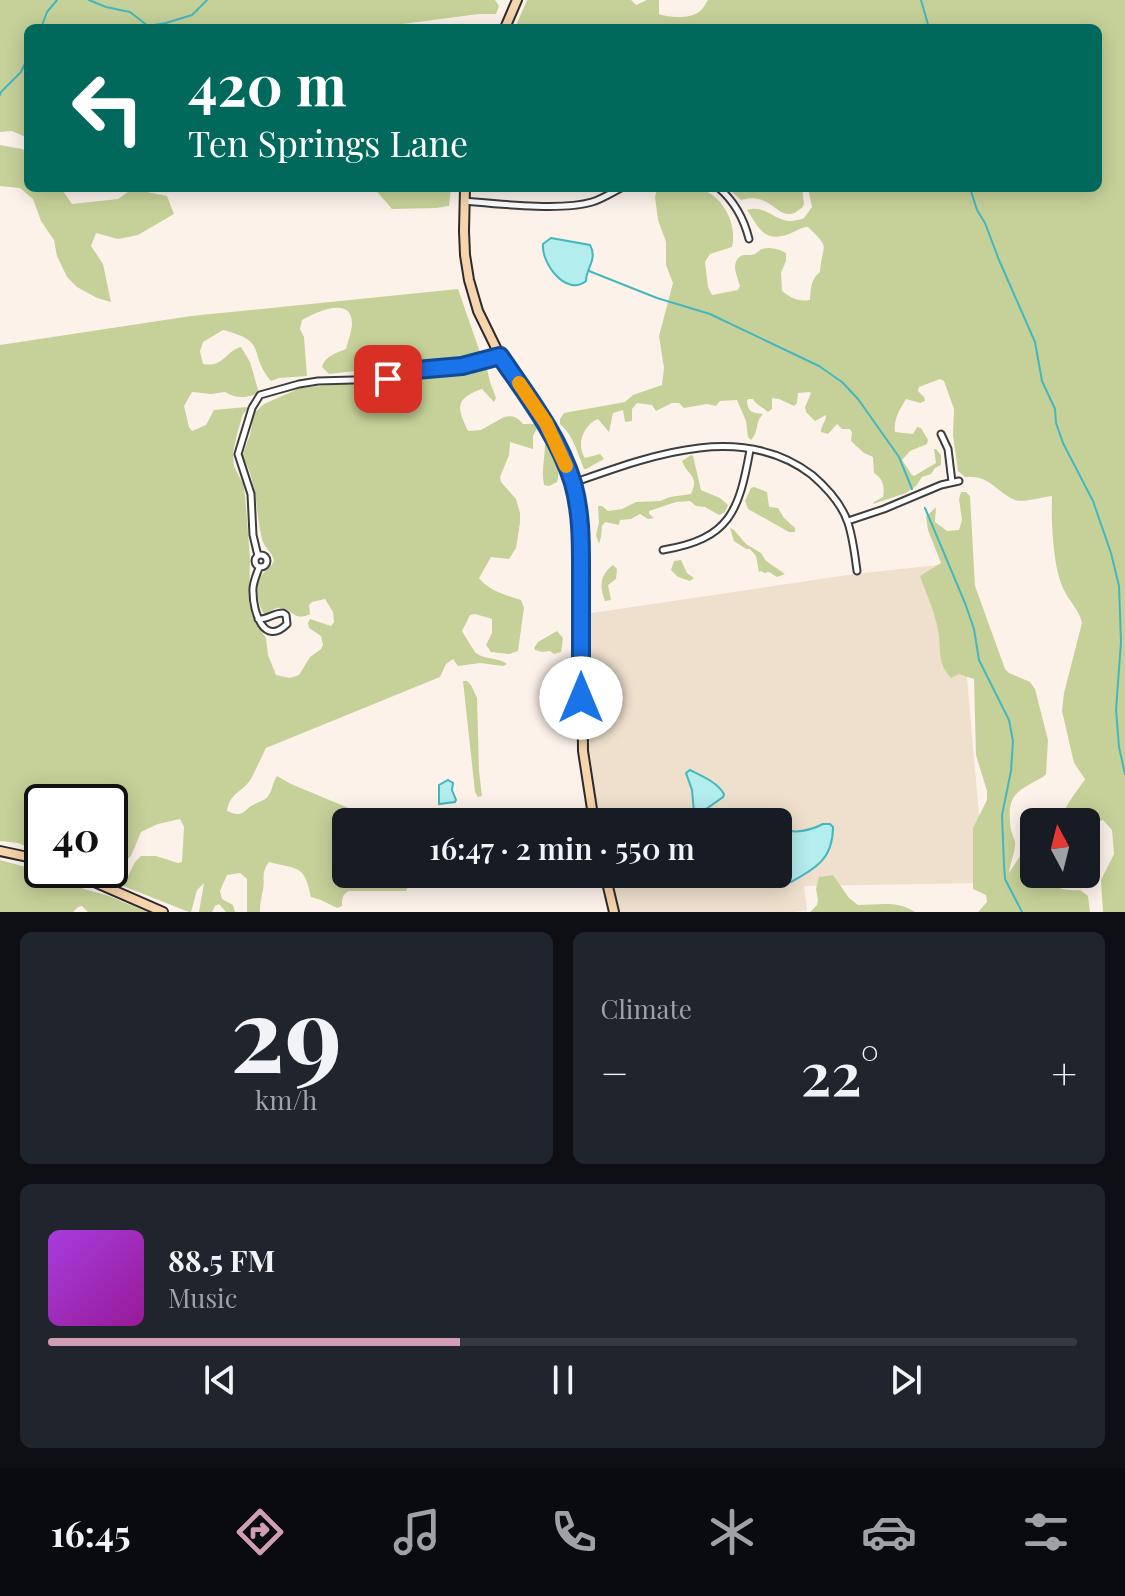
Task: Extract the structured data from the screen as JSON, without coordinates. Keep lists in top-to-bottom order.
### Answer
{
  "north": "top",
  "page": {
    "turn": ["420 m", "Ten Springs Lane"],
    "limit": "40",
    "trip": "16:47 · 2 min · 550 m",
    "tile": [
      ["29", "km/h"],
      "Climate"
    ],
    "heat": ["−", "22°", "+"],
    "song": ["88.5 FM", "Music"],
    "tabs": "16:45"
  }
}
